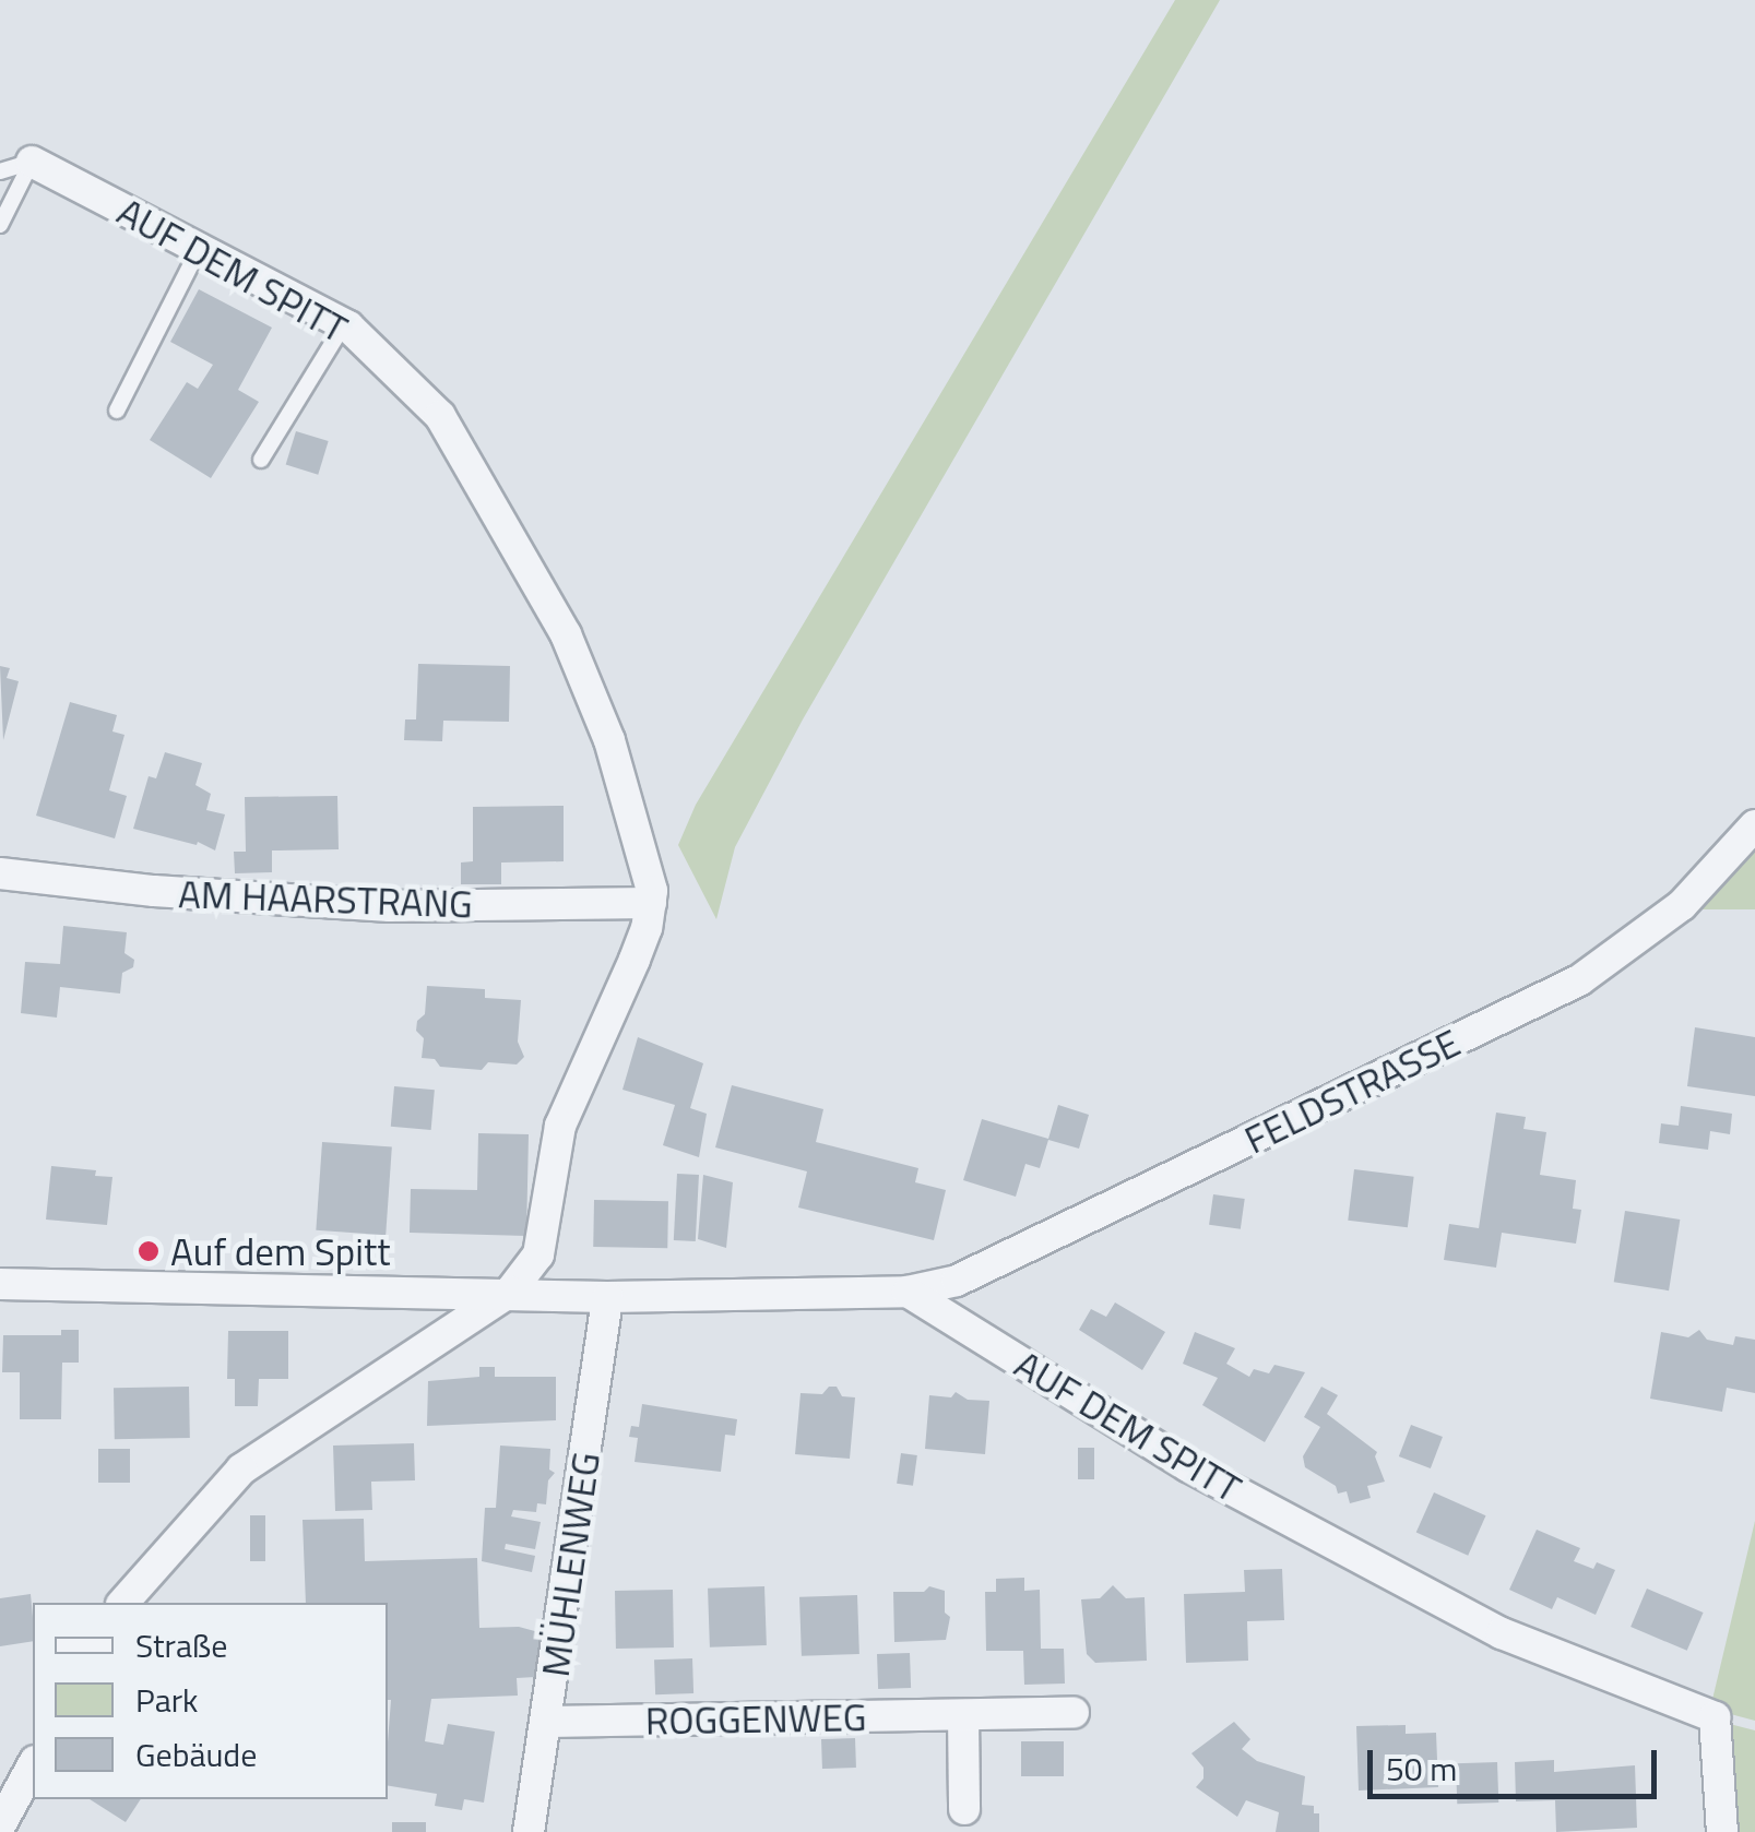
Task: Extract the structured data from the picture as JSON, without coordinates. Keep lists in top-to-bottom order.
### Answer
{
  "streets": {
    "street": [
      "AUF DEM SPITT",
      "AM HAARSTRANG",
      "FELDSTRASSE",
      "MÜHLENWEG",
      "ROGGENWEG"
    ]
  },
  "crossings": [
    ["AUF DEM SPITT", "AM HAARSTRANG"],
    ["AUF DEM SPITT", "FELDSTRASSE"],
    ["MÜHLENWEG", "ROGGENWEG"]
  ],
  "places": ["Auf dem Spitt"],
  "legend": ["Straße", "Park", "Gebäude"],
  "scale_bar": "50 m"
}
